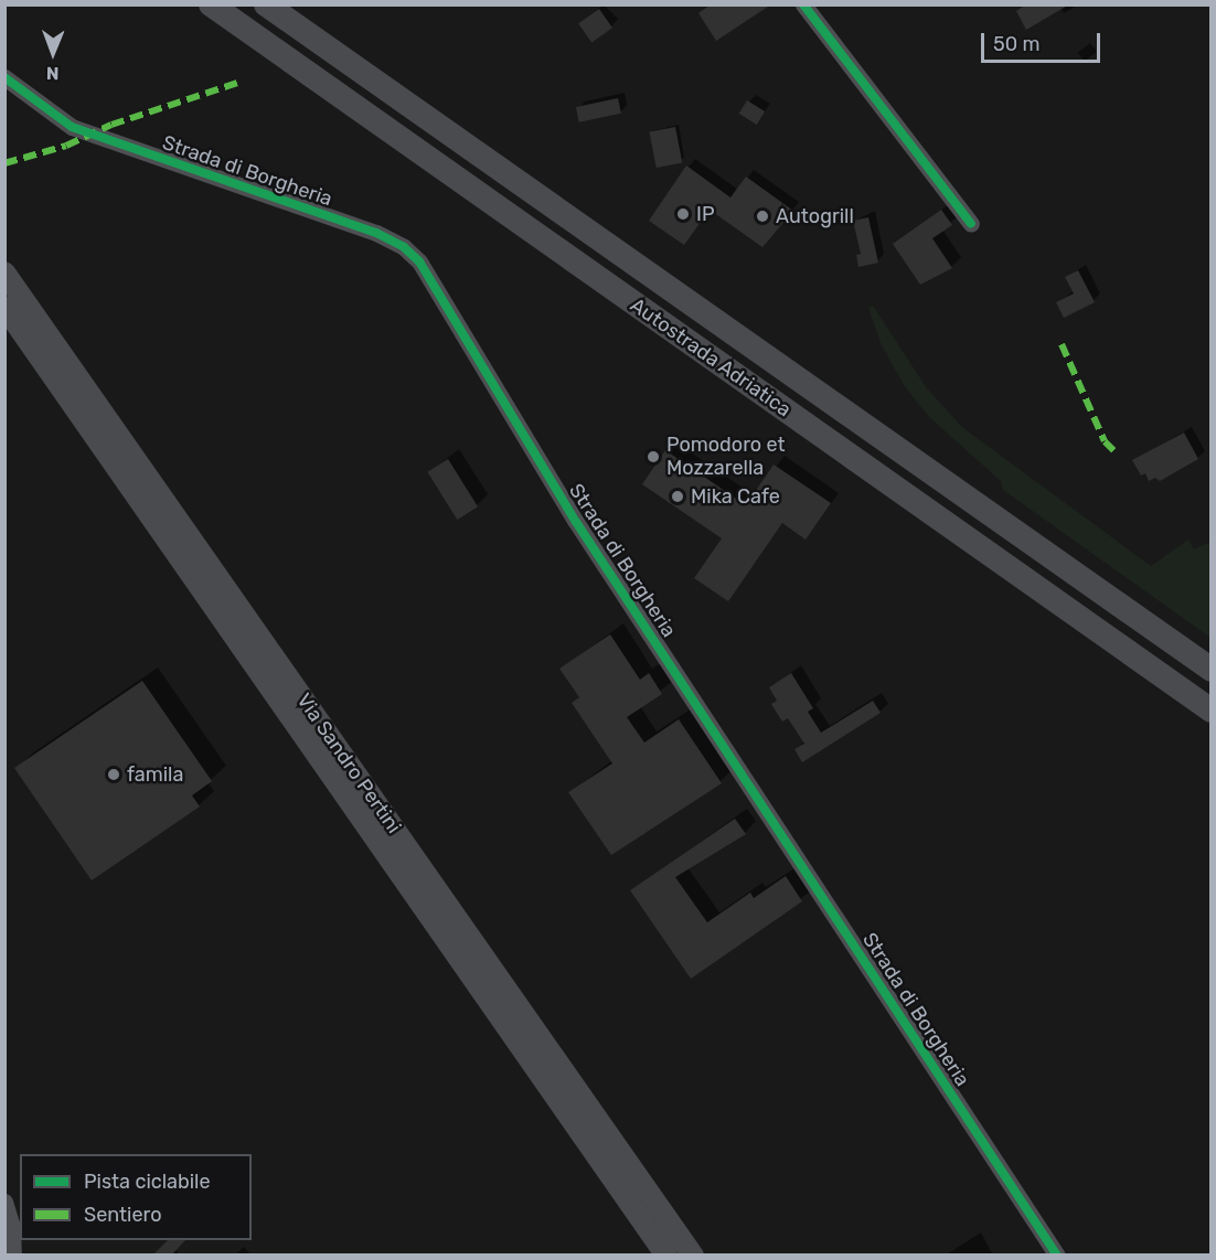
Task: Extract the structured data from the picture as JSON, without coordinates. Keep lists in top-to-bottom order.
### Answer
{
  "streets": {
    "highway": ["Autostrada Adriatica"],
    "main road": ["Via Sandro Pertini"],
    "street": ["Strada di Borgheria"]
  },
  "places": [
    "IP",
    "Autogrill",
    "Pomodoro et Mozzarella",
    "Mika Cafe",
    "famila"
  ],
  "legend": ["Pista ciclabile", "Sentiero"],
  "scale_bar": "50 m",
  "north": "bottom"
}
